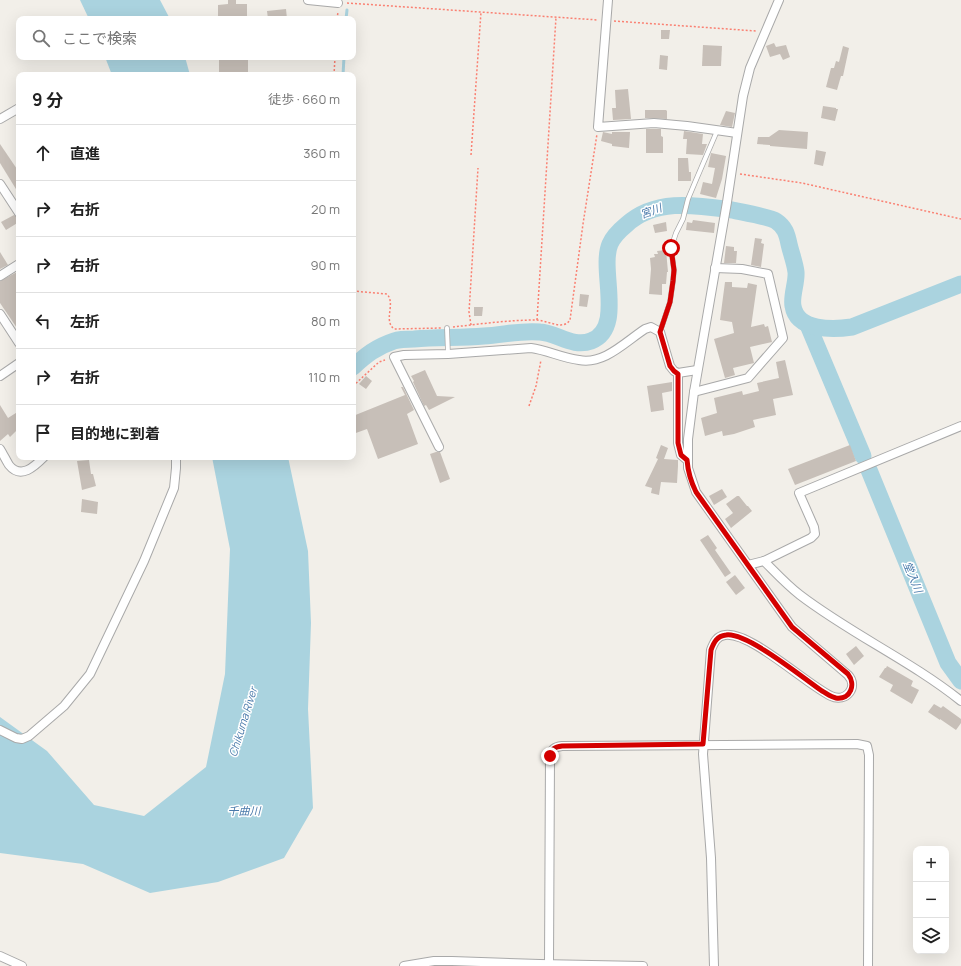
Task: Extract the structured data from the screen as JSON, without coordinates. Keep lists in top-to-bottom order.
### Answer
{
  "water": [
    "宮川",
    "堂入川",
    "Chikuma River",
    "千曲川"
  ],
  "page": {
    "search": "ここで検索",
    "heading": ["9 分", "徒歩 · 660 m"],
    "list": [
      ["直進", "360 m"],
      ["右折", "20 m"],
      ["右折", "90 m"],
      ["左折", "80 m"],
      ["右折", "110 m"],
      "目的地に到着"
    ],
    "map_buttons": ["+", "−"]
  }
}
